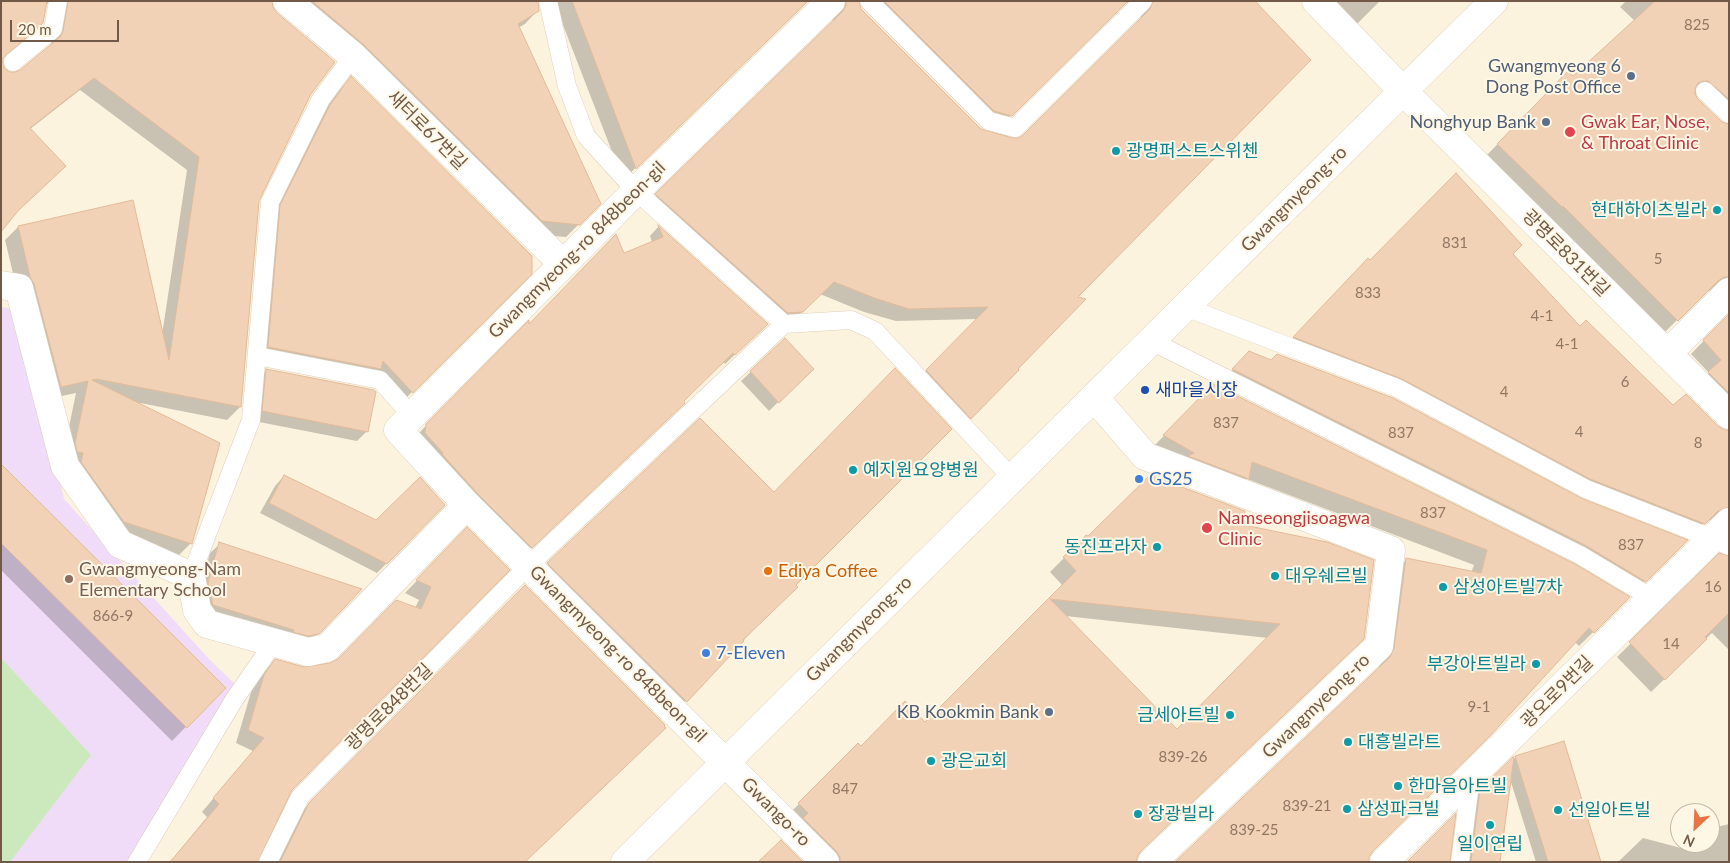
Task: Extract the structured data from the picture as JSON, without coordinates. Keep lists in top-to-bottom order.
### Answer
{
  "streets": {
    "street": [
      "새터로67번길",
      "Gwangmyeong-ro",
      "Gwangmyeong-ro 848beon-gil",
      "광명로831번길",
      "광오로9번길",
      "Gwango-ro"
    ],
    "lane": ["광명로848번길"]
  },
  "crossings": [
    ["새터로67번길", "Gwangmyeong-ro 848beon-gil"],
    ["Gwangmyeong-ro", "Gwangmyeong-ro 848beon-gil"],
    ["Gwangmyeong-ro", "광명로831번길"],
    ["Gwangmyeong-ro", "Gwango-ro"],
    ["Gwangmyeong-ro 848beon-gil", "광명로848번길"],
    ["Gwangmyeong-ro 848beon-gil", "Gwango-ro"]
  ],
  "places": [
    "Gwangmyeong 6 Dong Post Office",
    "Nonghyup Bank",
    "Gwak Ear, Nose, & Throat Clinic",
    "광명퍼스트스위첸",
    "현대하이츠빌라",
    "새마을시장",
    "예지원요양병원",
    "GS25",
    "Namseongjisoagwa Clinic",
    "동진프라자",
    "Ediya Coffee",
    "대우쉐르빌",
    "Gwangmyeong-Nam Elementary School",
    "삼성아트빌7차",
    "7-Eleven",
    "부강아트빌라",
    "KB Kookmin Bank",
    "금세아트빌",
    "대흥빌라트",
    "광은교회",
    "한마음아트빌",
    "삼성파크빌",
    "선일아트빌",
    "장광빌라",
    "일이연립"
  ],
  "house_numbers": [
    "825",
    "831",
    "5",
    "833",
    "4-1",
    "4-1",
    "6",
    "4",
    "837",
    "4",
    "837",
    "8",
    "837",
    "837",
    "16",
    "866-9",
    "14",
    "9-1",
    "839-26",
    "847",
    "839-21",
    "839-25"
  ],
  "scale_bar": "20 m",
  "north": "bottom left"
}
